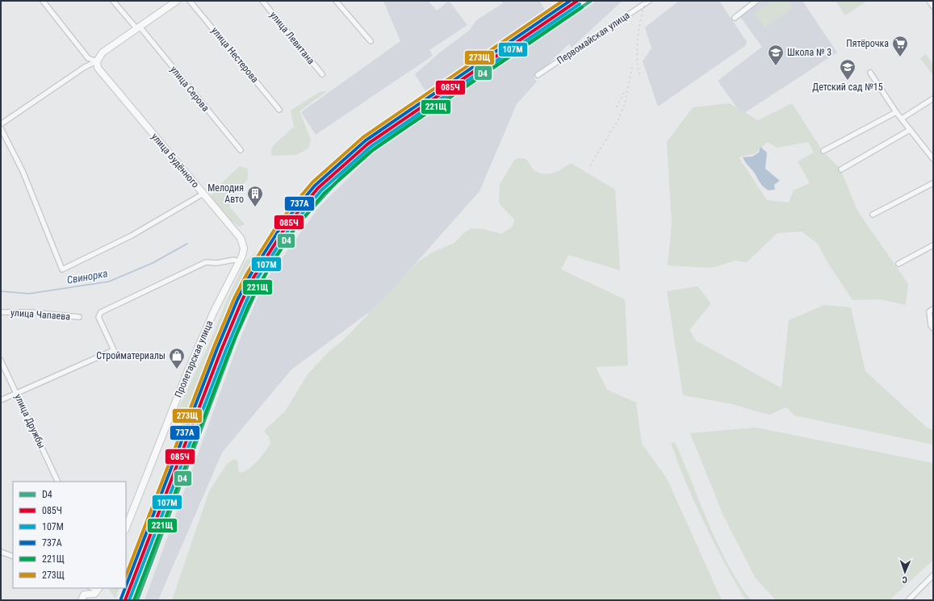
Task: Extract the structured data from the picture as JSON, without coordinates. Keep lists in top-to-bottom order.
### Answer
{
  "streets": {
    "main road": ["улица Будённого", "Пролетарская улица"],
    "street": [
      "улица Левитана",
      "Первомайская улица",
      "улица Нестерова",
      "улица Серова",
      "улица Чапаева",
      "улица Дружбы"
    ]
  },
  "crossings": [
    ["улица Будённого", "Пролетарская улица"]
  ],
  "water": ["Свинорка"],
  "places": {
    "supermarket": ["Пятёрочка"],
    "school or university": ["Школа № 3", "Детский сад №15"],
    "building": ["Мелодия Авто"],
    "shop": ["Стройматериалы"]
  },
  "lines": [
    "transit line D4",
    "transit line 085Ч",
    "transit line 737А",
    "transit line 273Щ",
    "transit line 107М",
    "transit line 221Щ"
  ],
  "legend": [
    "D4",
    "085Ч",
    "107М",
    "737А",
    "221Щ",
    "273Щ"
  ],
  "north": "bottom"
}
